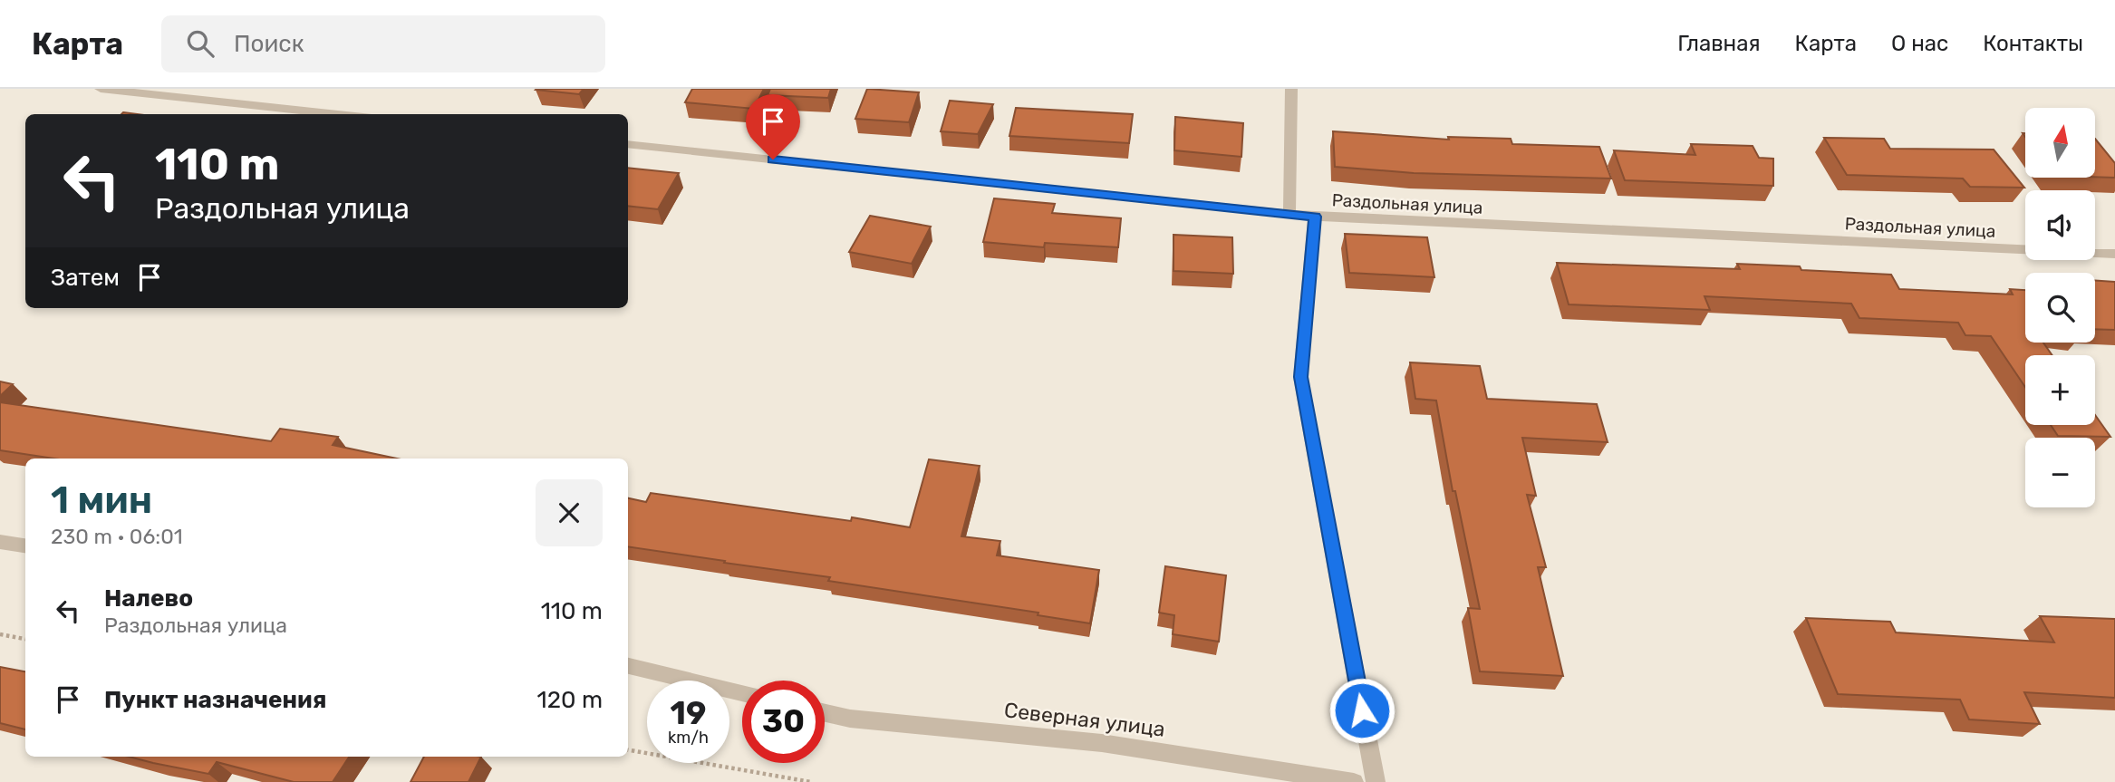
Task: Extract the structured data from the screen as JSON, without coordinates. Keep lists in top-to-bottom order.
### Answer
{
  "streets": {
    "street": ["Раздольная улица", "Северная улица"]
  },
  "north": "top",
  "page": {
    "header": "Карта",
    "search": "Поиск",
    "nav": [
      "Главная",
      "Карта",
      "О нас",
      "Контакты"
    ],
    "map_buttons": ["+", "−"],
    "turn": ["110 m", "Раздольная улица"],
    "then": "Затем",
    "heading": ["1 мин", "230 m · 06:01"],
    "list": [
      {
        "name": "Налево",
        "note": "Раздольная улица",
        "value": "110 m"
      },
      {
        "name": "Пункт назначения",
        "value": "120 m"
      }
    ],
    "speed": "19 km/h",
    "limit": "30"
  }
}
